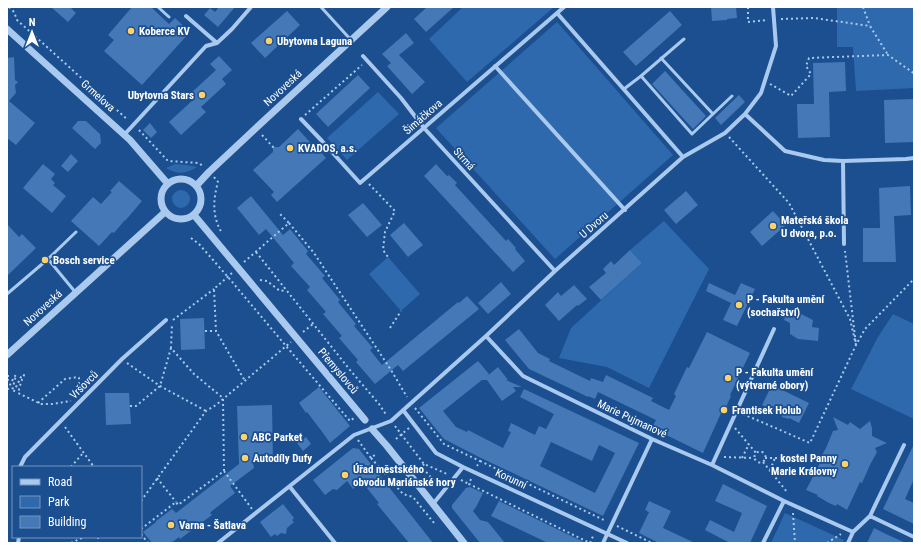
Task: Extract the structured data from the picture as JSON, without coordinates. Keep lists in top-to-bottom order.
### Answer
{
  "streets": {
    "street": [
      "Novoveská",
      "Grmelova",
      "Šimáčkova",
      "Strmá",
      "U Dvoru",
      "Přemyslovců",
      "Vršovců",
      "Marie Pujmanové",
      "Korunní"
    ]
  },
  "crossings": [
    ["Novoveská", "Grmelova"],
    ["Novoveská", "Přemyslovců"],
    ["Grmelova", "Přemyslovců"],
    ["Šimáčkova", "Strmá"],
    ["Strmá", "U Dvoru"],
    ["U Dvoru", "Přemyslovců"],
    ["U Dvoru", "Marie Pujmanové"],
    ["U Dvoru", "Korunní"]
  ],
  "places": [
    "Koberce KV",
    "Ubytovna Laguna",
    "Ubytovna Stars",
    "KVADOS, a.s.",
    "Mateřská škola U dvora, p.o.",
    "Bosch service",
    "P - Fakulta umění (sochařství)",
    "P - Fakulta umění (výtvarné obory)",
    "Frantisek Holub",
    "ABC Parket",
    "Autodíly Dufy",
    "kostel Panny Marie Královny",
    "Úřad městského obvodu Mariánské hory",
    "Varna - Šatlava"
  ],
  "legend": ["Road", "Park", "Building"],
  "north": "top"
}
